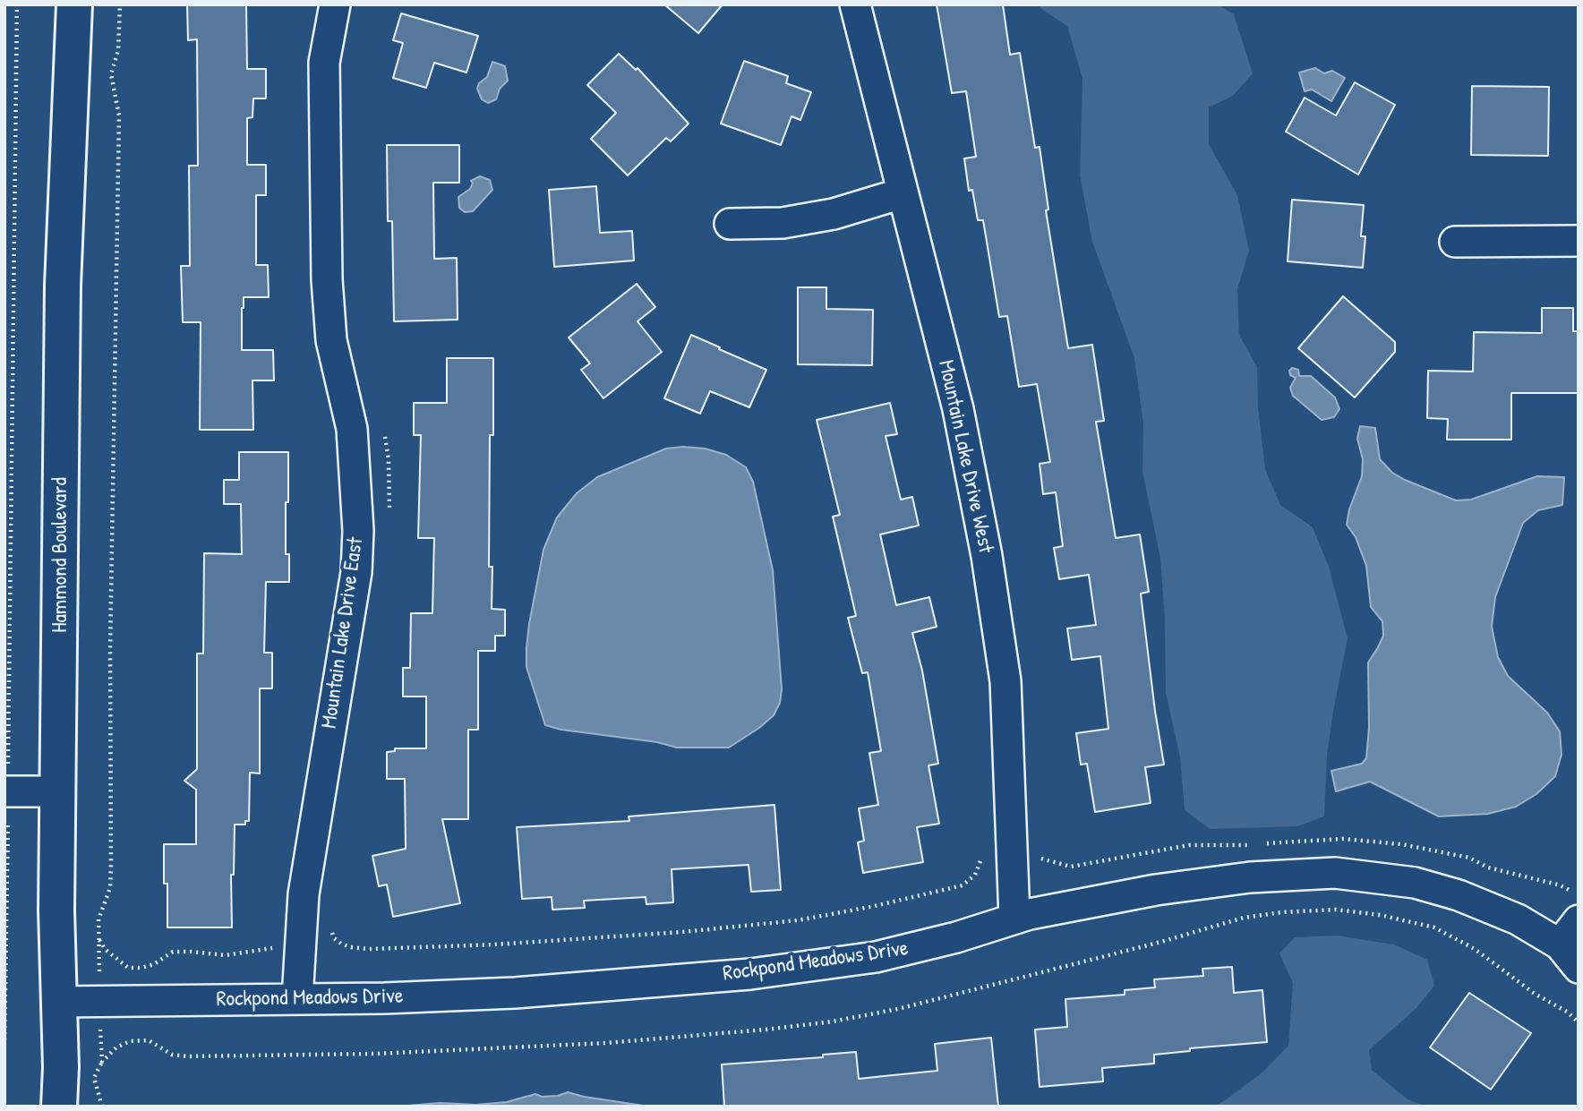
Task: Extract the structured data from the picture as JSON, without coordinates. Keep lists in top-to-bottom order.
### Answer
{
  "streets": {
    "street": [
      "Mountain Lake Drive West",
      "Hammond Boulevard",
      "Mountain Lake Drive East",
      "Rockpond Meadows Drive"
    ]
  },
  "crossings": [
    ["Mountain Lake Drive West", "Rockpond Meadows Drive"],
    ["Hammond Boulevard", "Rockpond Meadows Drive"],
    ["Mountain Lake Drive East", "Rockpond Meadows Drive"]
  ]
}
